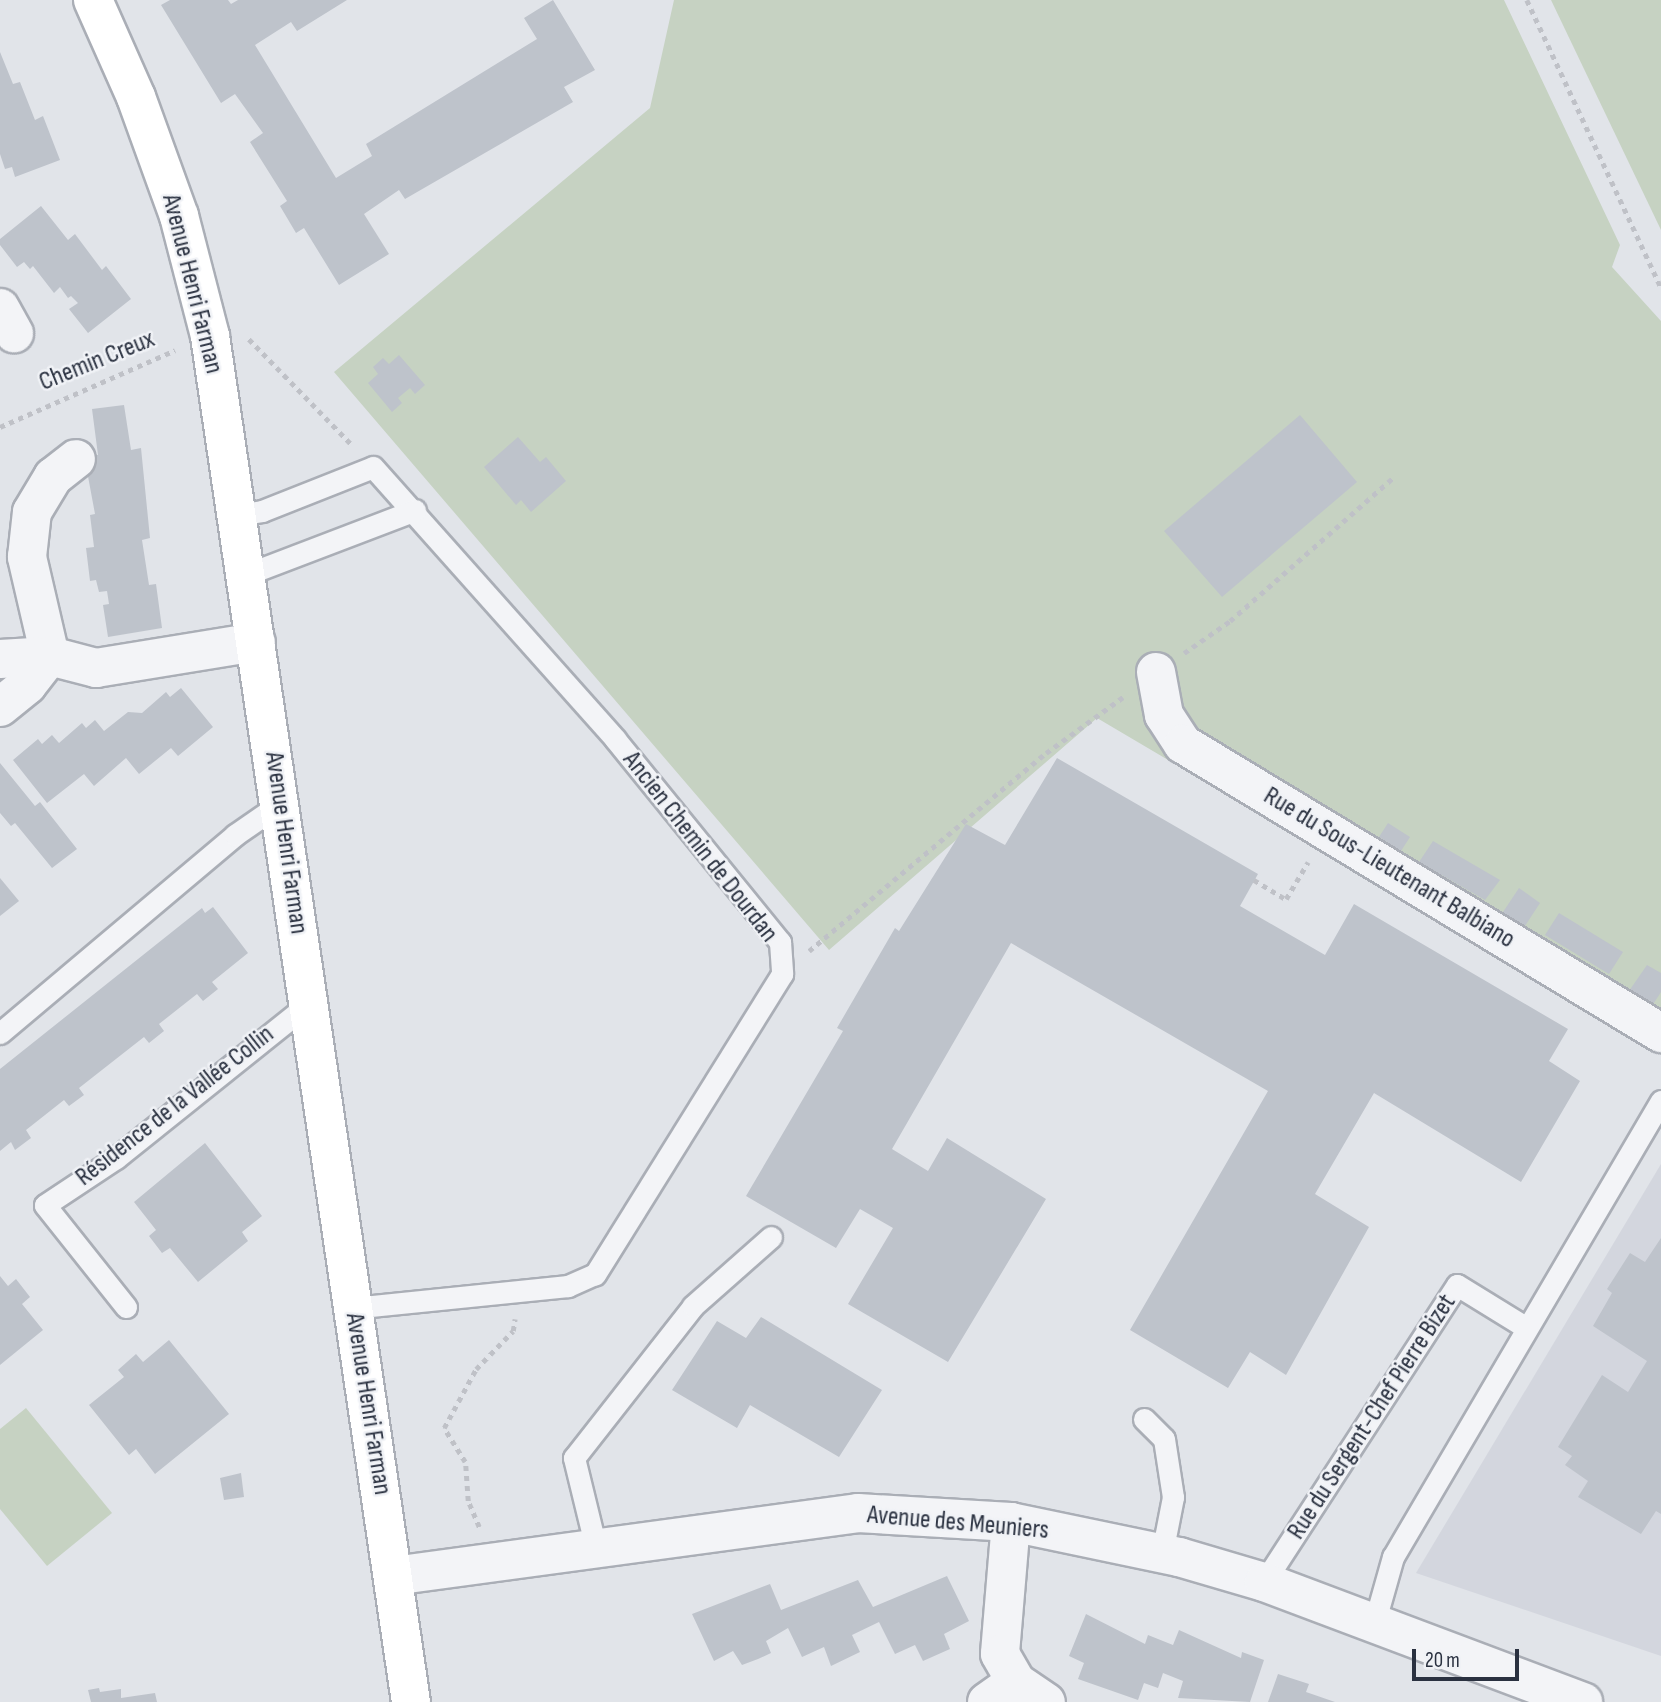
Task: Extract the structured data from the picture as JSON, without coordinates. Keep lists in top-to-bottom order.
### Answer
{
  "streets": {
    "street": ["Avenue Henri Farman", "Rue du Sous-Lieutenant Balbiano", "Avenue des Meuniers"],
    "lane": ["Ancien Chemin de Dourdan", "Résidence de la Vallée Collin", "Rue du Sergent-Chef Pierre Bizet"],
    "path": ["Chemin Creux"]
  },
  "crossings": [
    ["Avenue Henri Farman", "Chemin Creux"],
    ["Avenue Henri Farman", "Ancien Chemin de Dourdan"],
    ["Avenue Henri Farman", "Résidence de la Vallée Collin"],
    ["Avenue Henri Farman", "Avenue des Meuniers"],
    ["Chemin Creux", "Ancien Chemin de Dourdan"],
    ["Rue du Sergent-Chef Pierre Bizet", "Avenue des Meuniers"]
  ],
  "scale_bar": "20 m"
}
